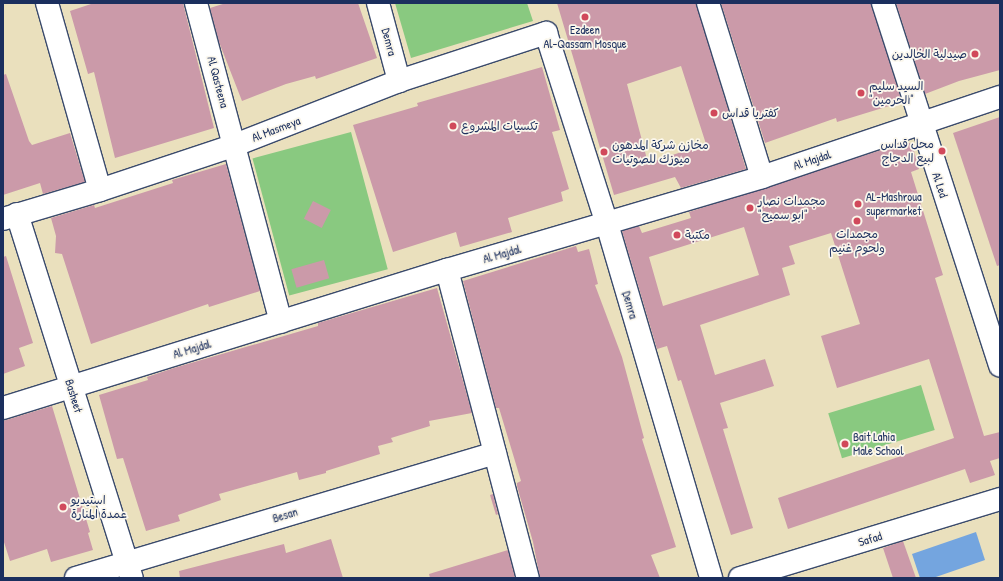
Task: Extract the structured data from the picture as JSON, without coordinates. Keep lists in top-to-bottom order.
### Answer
{
  "streets": {
    "street": [
      "Demra",
      "Al Qasteena",
      "Al Masmeya",
      "Al Majdal",
      "Al Led",
      "Basheet",
      "Besan",
      "Safad"
    ]
  },
  "crossings": [
    ["Demra", "Al Masmeya"],
    ["Demra", "Al Majdal"],
    ["Al Qasteena", "Al Masmeya"],
    ["Al Qasteena", "Al Majdal"],
    ["Al Masmeya", "Basheet"],
    ["Al Majdal", "Al Led"],
    ["Al Majdal", "Basheet"],
    ["Basheet", "Besan"]
  ],
  "places": [
    "Ezdeen Al-Qassam Mosque",
    "صيدلية الخالدين",
    "السيد سليم \"الحرمين\"",
    "كفتريا قداس",
    "تكسيات المشروع",
    "محل قداس لبيع الدجاج",
    "مخازن شركة المدهون ميوزك للصوتيات",
    "AL-Mashroua supermarket",
    "مجمدات نصار \"ابو سميح\"",
    "مجمدات ولحوم غنيم",
    "مكتبة",
    "Bait Lahia Male School",
    "استيديو عمدة المنارة"
  ]
}
